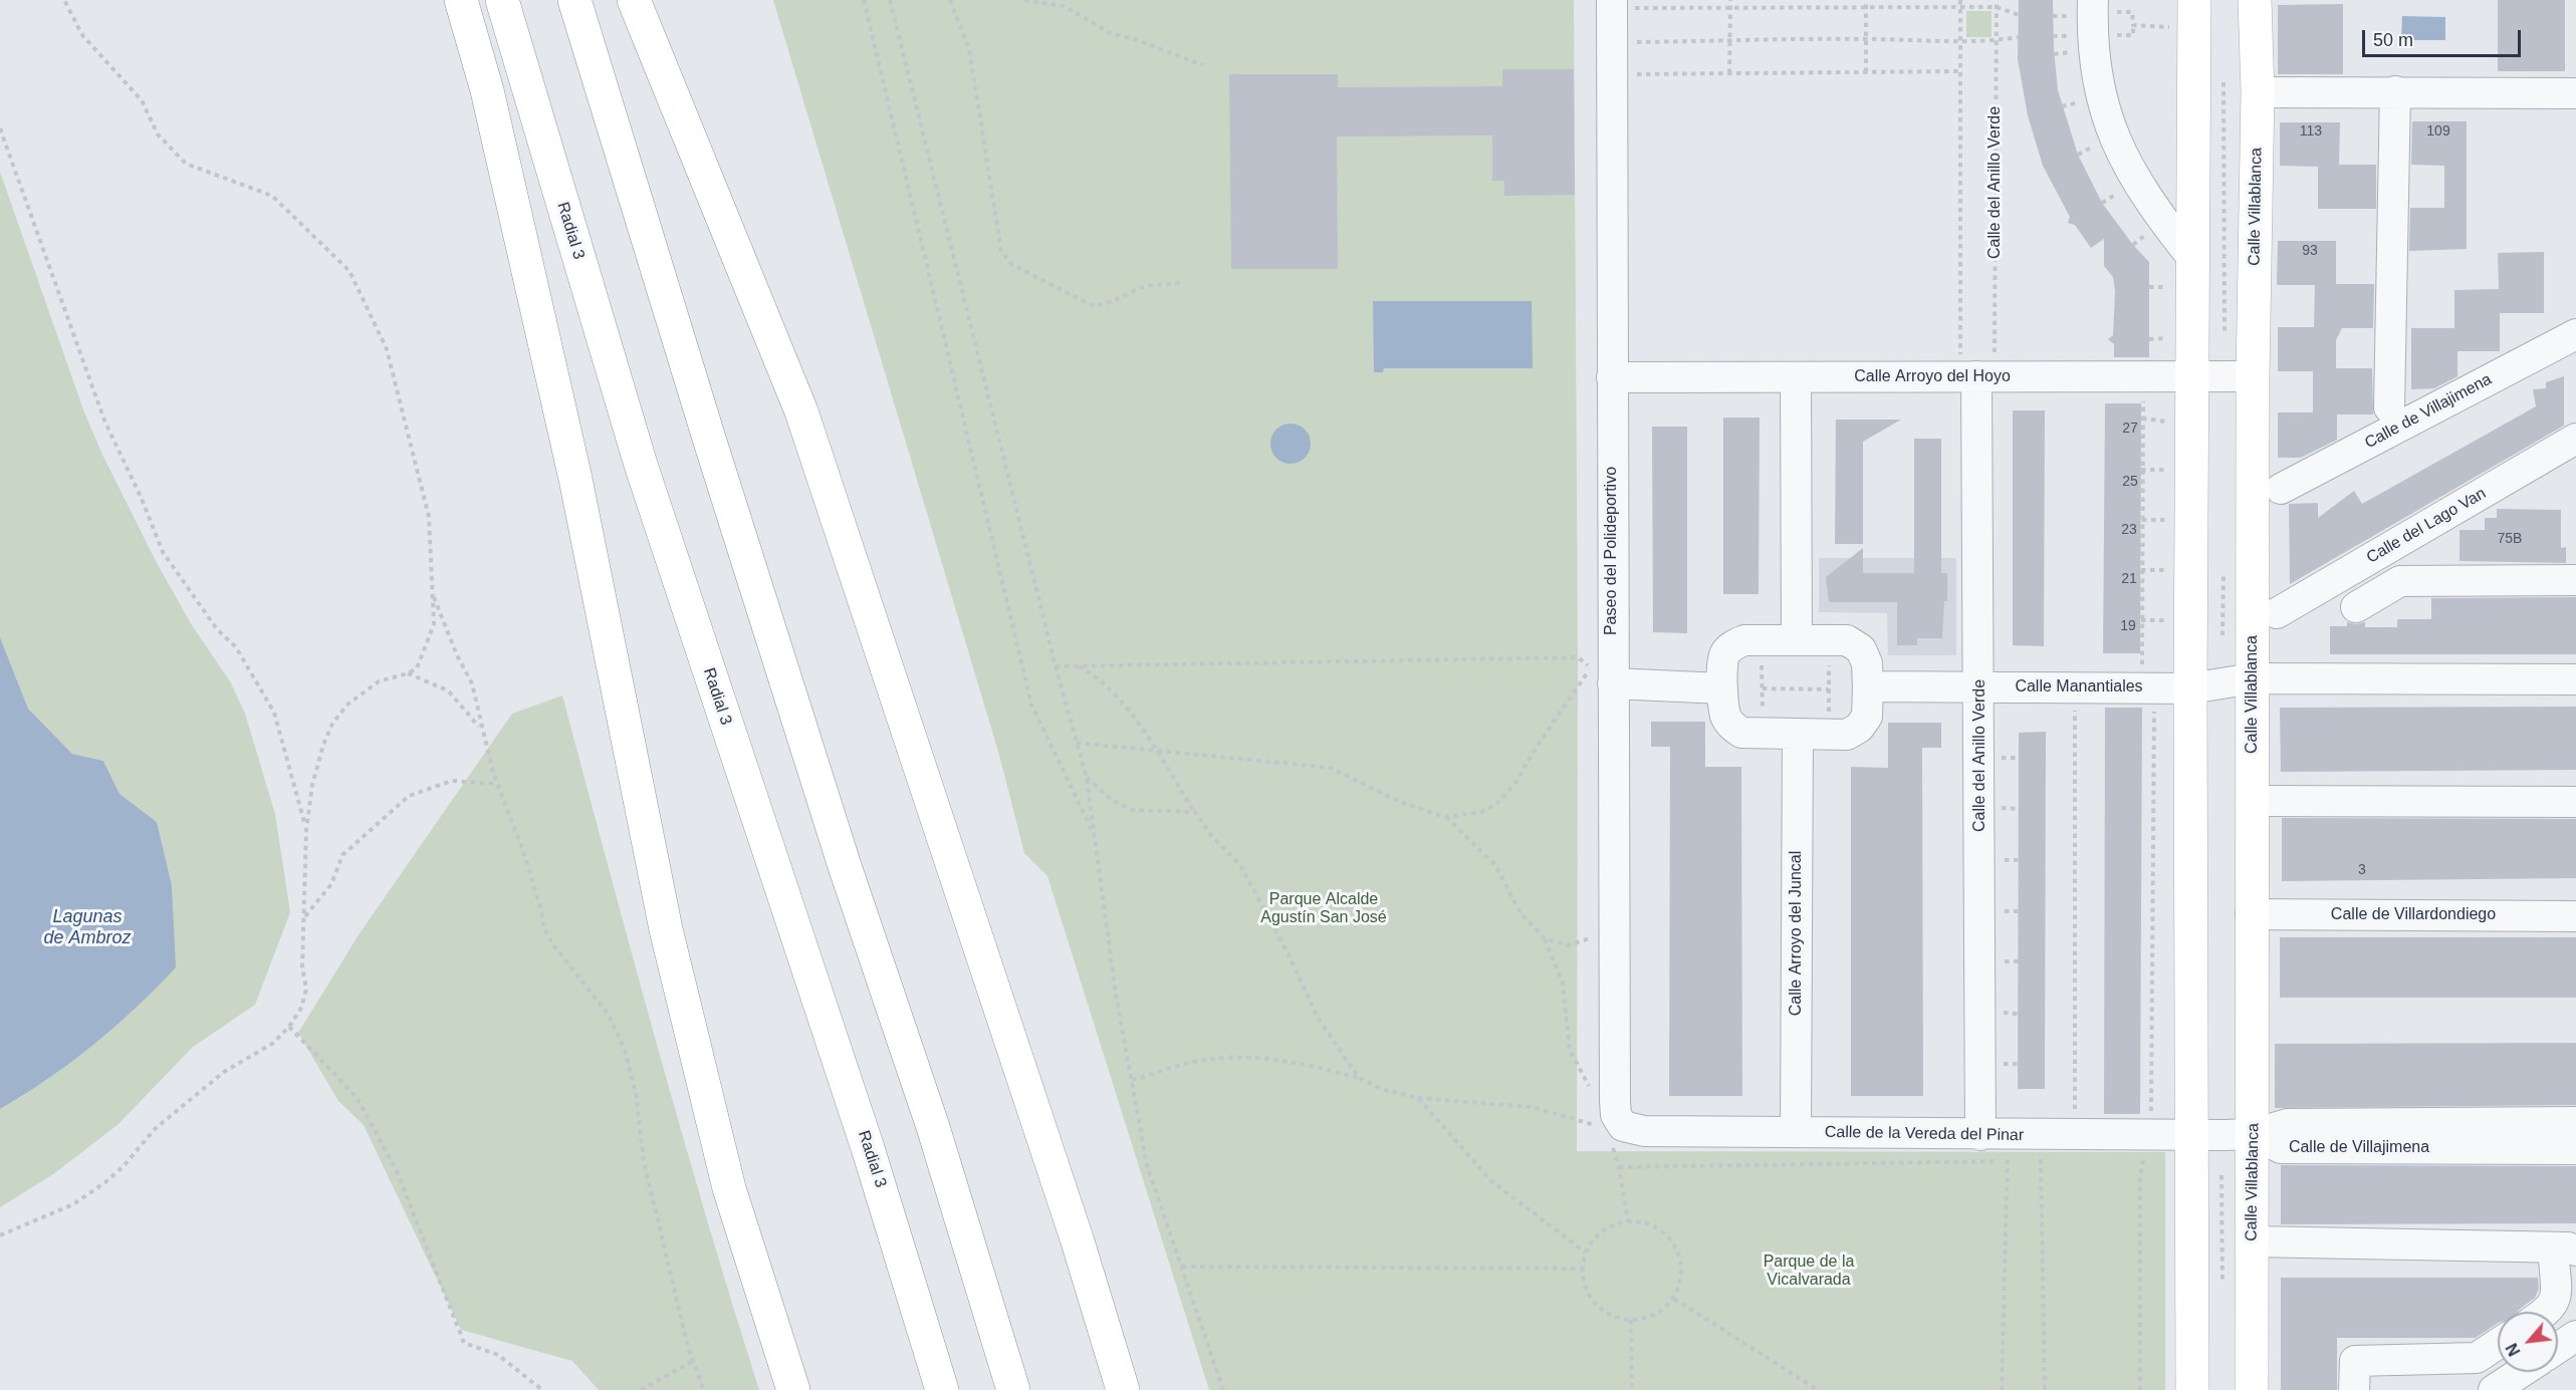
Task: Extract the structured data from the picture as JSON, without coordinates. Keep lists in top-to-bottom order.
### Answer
{
  "streets": {
    "main road": ["Calle Villablanca", "Radial 3"],
    "street": [
      "Calle del Anillo Verde",
      "Calle Arroyo del Hoyo",
      "Calle de Villajimena",
      "Calle del Lago Van",
      "Paseo del Polideportivo",
      "Calle Manantiales",
      "Calle de Villardondiego",
      "Calle Arroyo del Juncal",
      "Calle de la Vereda del Pinar"
    ]
  },
  "crossings": [
    ["Calle del Anillo Verde", "Calle Arroyo del Hoyo"],
    ["Calle del Anillo Verde", "Calle Manantiales"],
    ["Calle del Anillo Verde", "Calle de la Vereda del Pinar"],
    ["Calle Villablanca", "Calle Arroyo del Hoyo"],
    ["Calle Villablanca", "Calle de Villajimena"],
    ["Calle Villablanca", "Calle Manantiales"],
    ["Calle Villablanca", "Calle de Villardondiego"],
    ["Calle Villablanca", "Calle de la Vereda del Pinar"],
    ["Calle Arroyo del Hoyo", "Paseo del Polideportivo"],
    ["Calle de Villajimena", "Calle de la Vereda del Pinar"],
    ["Paseo del Polideportivo", "Calle de la Vereda del Pinar"],
    ["Calle Arroyo del Juncal", "Calle de la Vereda del Pinar"]
  ],
  "water": ["Lagunas de Ambroz"],
  "parks": ["Parque Alcalde Agustín San José", "Parque de la Vicalvarada"],
  "house_numbers": [
    "113",
    "109",
    "93",
    "27",
    "25",
    "23",
    "75B",
    "21",
    "19",
    "3"
  ],
  "scale_bar": "50 m",
  "north": "bottom left"
}
